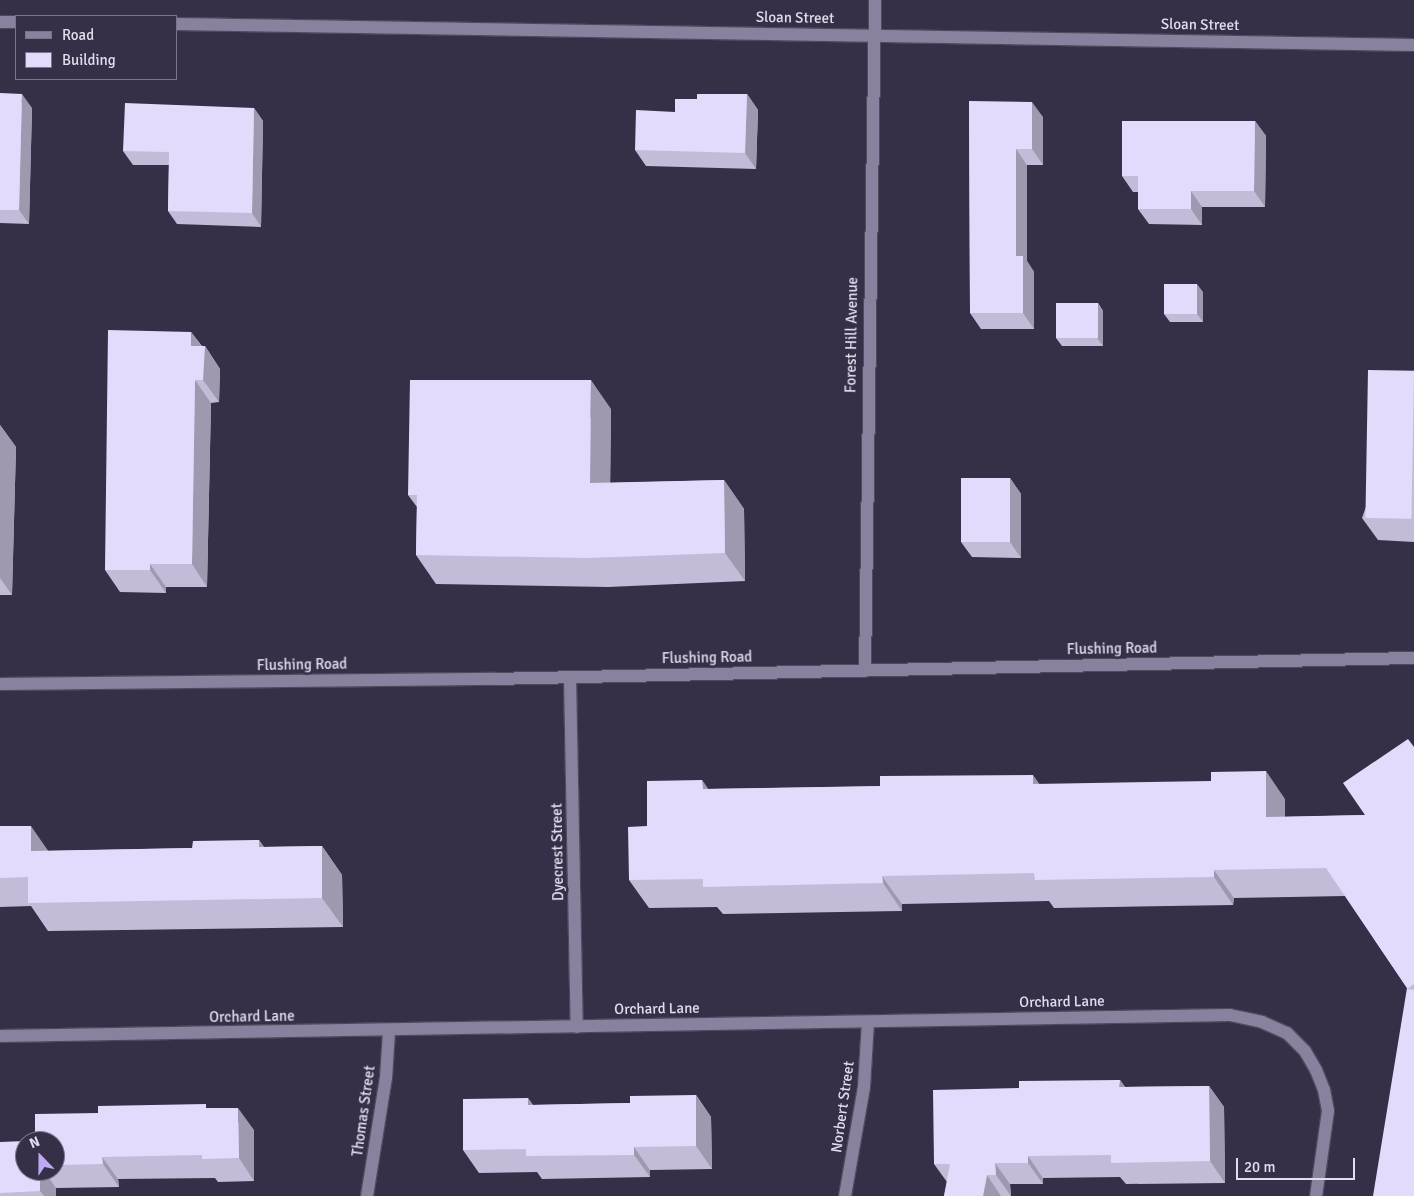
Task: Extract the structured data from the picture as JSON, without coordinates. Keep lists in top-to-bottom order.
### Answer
{
  "streets": {
    "street": [
      "Sloan Street",
      "Forest Hill Avenue",
      "Flushing Road",
      "Dyecrest Street",
      "Orchard Lane",
      "Norbert Street",
      "Thomas Street"
    ]
  },
  "crossings": [
    ["Sloan Street", "Forest Hill Avenue"],
    ["Forest Hill Avenue", "Flushing Road"],
    ["Flushing Road", "Dyecrest Street"],
    ["Dyecrest Street", "Orchard Lane"],
    ["Orchard Lane", "Norbert Street"],
    ["Orchard Lane", "Thomas Street"]
  ],
  "legend": ["Road", "Building"],
  "scale_bar": "20 m",
  "north": "top"
}
